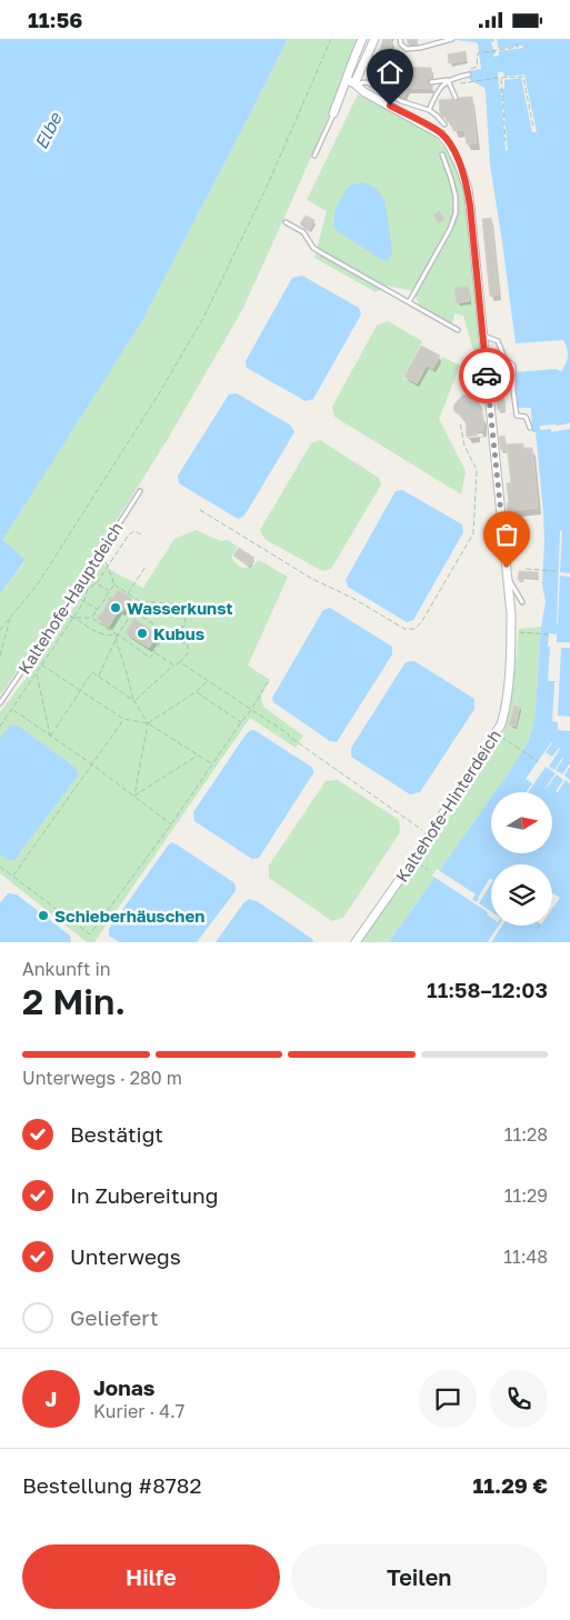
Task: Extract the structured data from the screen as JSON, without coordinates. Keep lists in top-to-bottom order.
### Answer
{
  "streets": {
    "street": ["Kaltehofe-Hinterdeich"],
    "lane": ["Kaltehofe-Hauptdeich"]
  },
  "water": ["Elbe"],
  "places": ["Wasserkunst", "Kubus", "Schieberhäuschen"],
  "north": "right",
  "page": {
    "status": "11:56",
    "heading": ["2 Min.", "Ankunft in", "11:58–12:03"],
    "panel": [
      "Jonas",
      "Kurier · 4.7",
      "Bestellung #8782",
      "11.29 €"
    ],
    "bar": "Unterwegs · 280 m",
    "list": [
      ["Bestätigt", "11:28"],
      ["In Zubereitung", "11:29"],
      ["Unterwegs", "11:48"],
      "Geliefert"
    ],
    "round": "J",
    "buttons": ["Hilfe", "Teilen"]
  }
}
